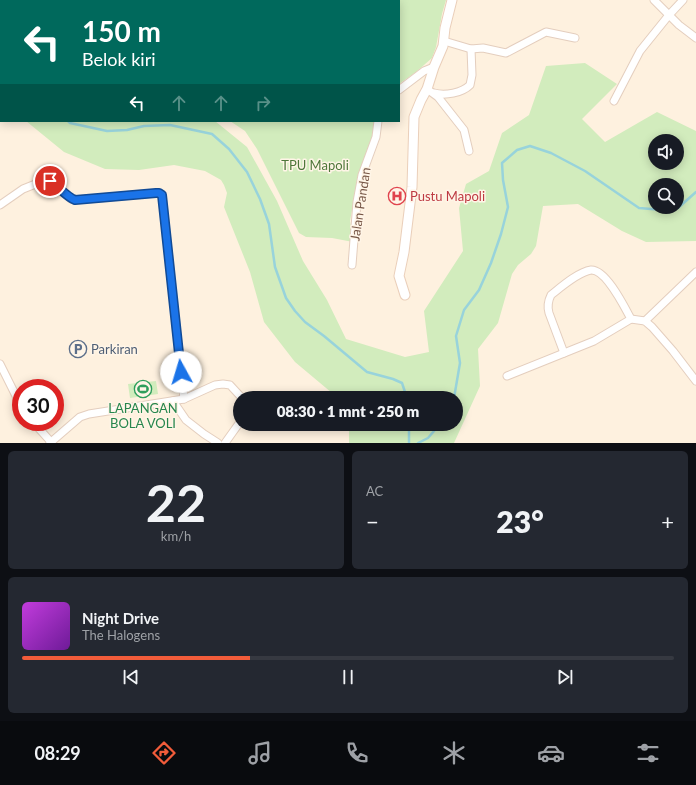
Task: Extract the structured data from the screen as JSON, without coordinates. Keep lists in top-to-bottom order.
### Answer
{
  "streets": {
    "street": ["Jalan Pandan"]
  },
  "parks": ["TPU Mapoli"],
  "places": {
    "hospital": ["Pustu Mapoli"],
    "parking": ["Parkiran"],
    "sports": ["LAPANGAN BOLA VOLI"]
  },
  "page": {
    "turn": ["150 m", "Belok kiri"],
    "limit": "30",
    "trip": "08:30 · 1 mnt · 250 m",
    "tile": [
      ["22", "km/h"],
      "AC"
    ],
    "heat": ["−", "23°", "+"],
    "song": ["Night Drive", "The Halogens"],
    "tabs": "08:29"
  }
}
